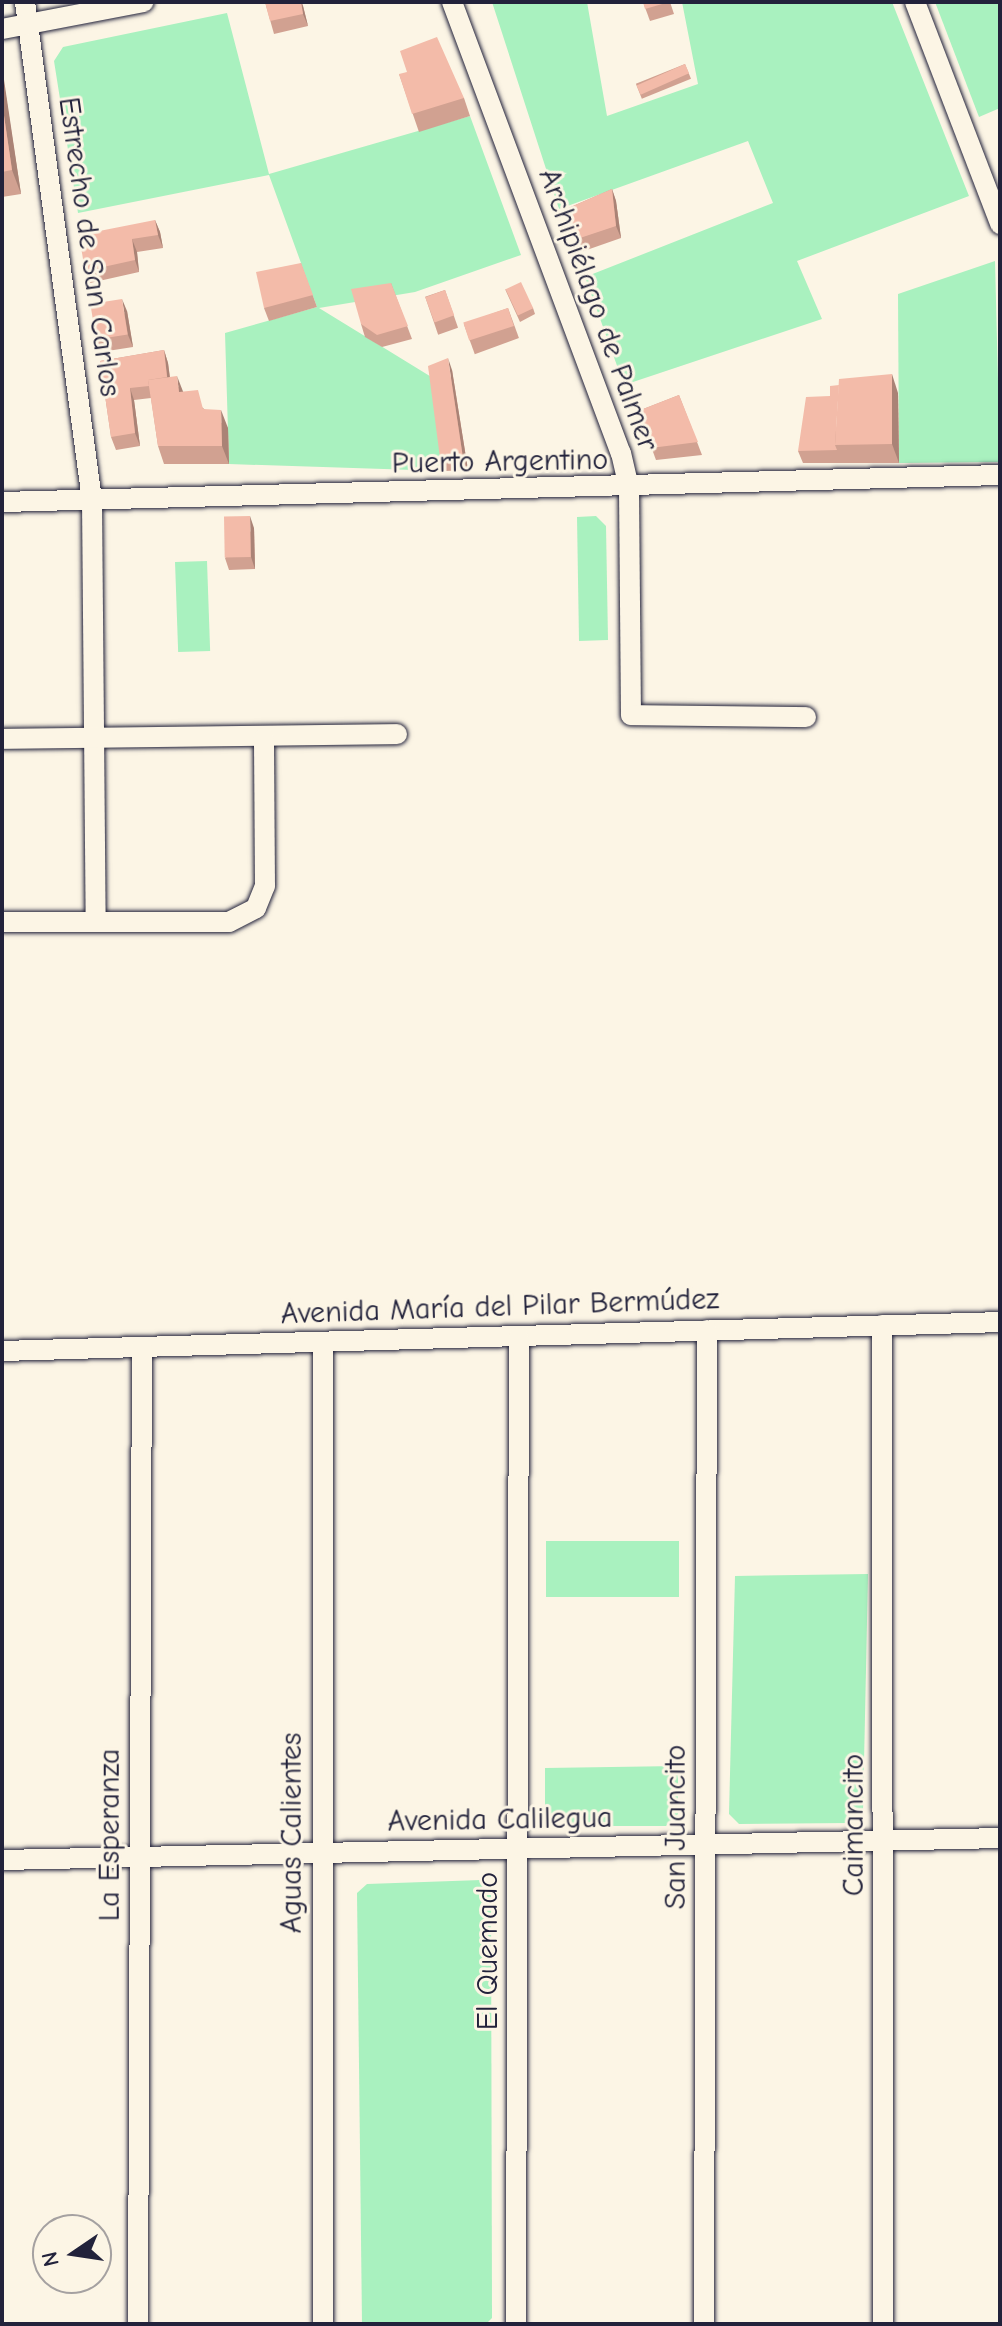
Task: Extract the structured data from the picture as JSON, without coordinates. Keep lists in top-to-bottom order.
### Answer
{
  "streets": {
    "street": [
      "Estrecho de San Carlos",
      "Archipiélago de Palmer",
      "Puerto Argentino",
      "Avenida María del Pilar Bermúdez",
      "Avenida Calilegua",
      "Caimancito",
      "San Juancito",
      "Aguas Calientes",
      "La Esperanza",
      "El Quemado"
    ]
  },
  "crossings": [
    ["Estrecho de San Carlos", "Puerto Argentino"],
    ["Archipiélago de Palmer", "Puerto Argentino"],
    ["Avenida María del Pilar Bermúdez", "Caimancito"],
    ["Avenida María del Pilar Bermúdez", "San Juancito"],
    ["Avenida María del Pilar Bermúdez", "Aguas Calientes"],
    ["Avenida María del Pilar Bermúdez", "La Esperanza"],
    ["Avenida María del Pilar Bermúdez", "El Quemado"],
    ["Avenida Calilegua", "Caimancito"],
    ["Avenida Calilegua", "San Juancito"],
    ["Avenida Calilegua", "Aguas Calientes"],
    ["Avenida Calilegua", "La Esperanza"],
    ["Avenida Calilegua", "El Quemado"]
  ],
  "north": "left"
}
